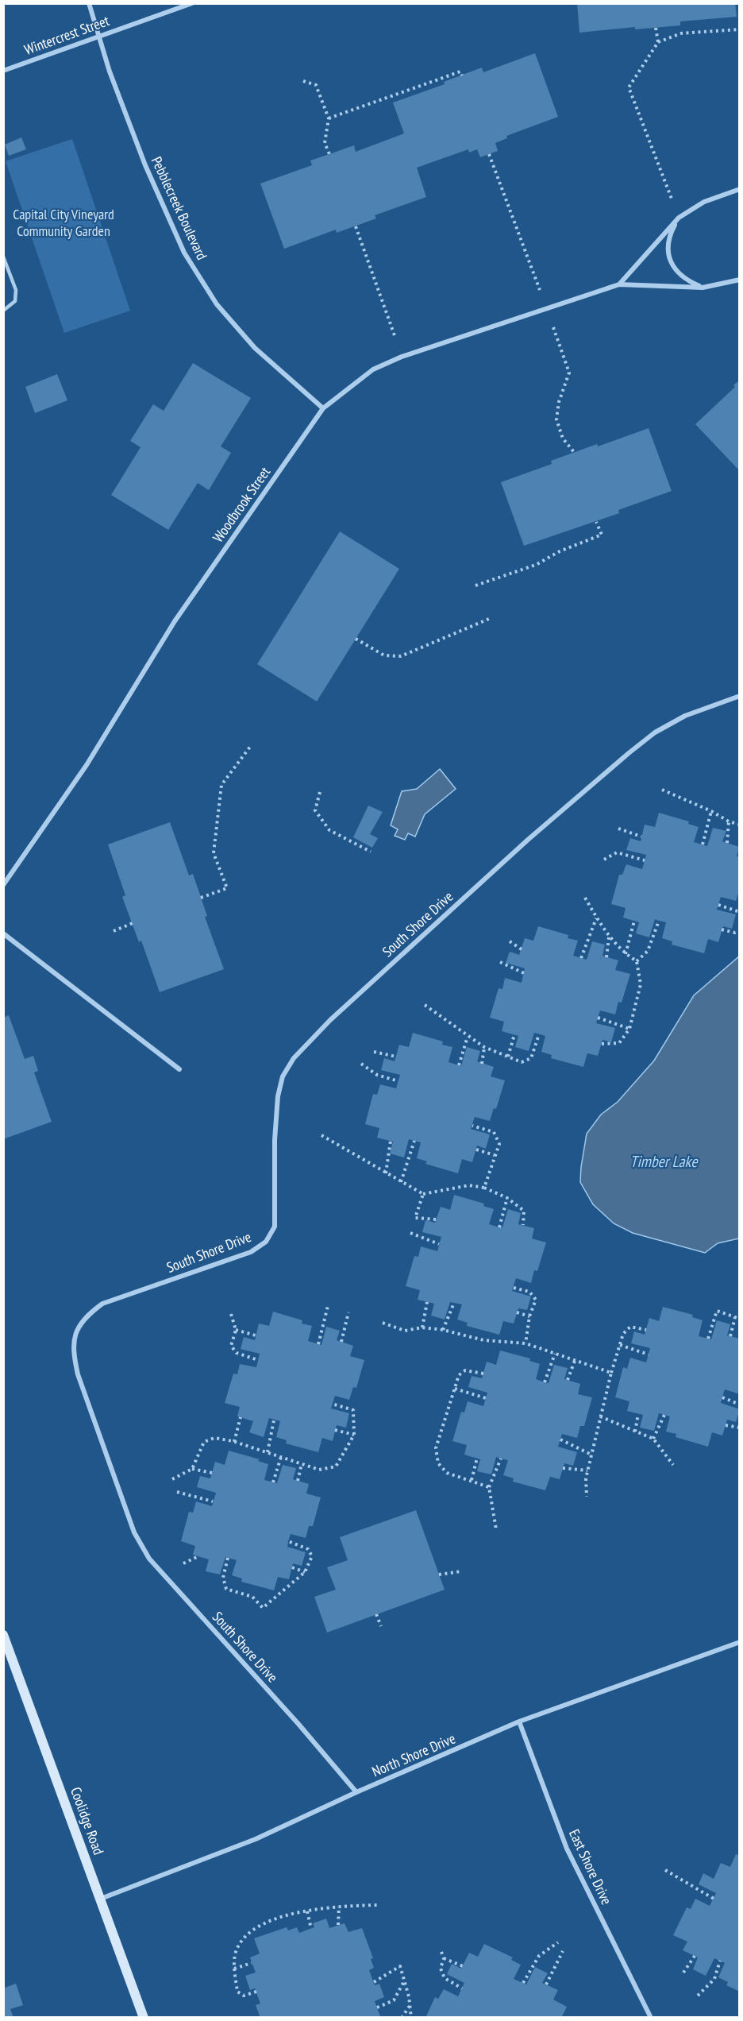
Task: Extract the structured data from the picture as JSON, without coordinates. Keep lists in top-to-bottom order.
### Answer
{
  "streets": {
    "street": [
      "Wintercrest Street",
      "Pebblecreek Boulevard",
      "Woodbrook Street",
      "South Shore Drive",
      "North Shore Drive",
      "Coolidge Road",
      "East Shore Drive"
    ]
  },
  "crossings": [
    ["Wintercrest Street", "Pebblecreek Boulevard"],
    ["Pebblecreek Boulevard", "Woodbrook Street"],
    ["South Shore Drive", "North Shore Drive"],
    ["North Shore Drive", "Coolidge Road"],
    ["North Shore Drive", "East Shore Drive"]
  ],
  "water": ["Timber Lake"],
  "parks": ["Capital City Vineyard Community Garden"]
}
